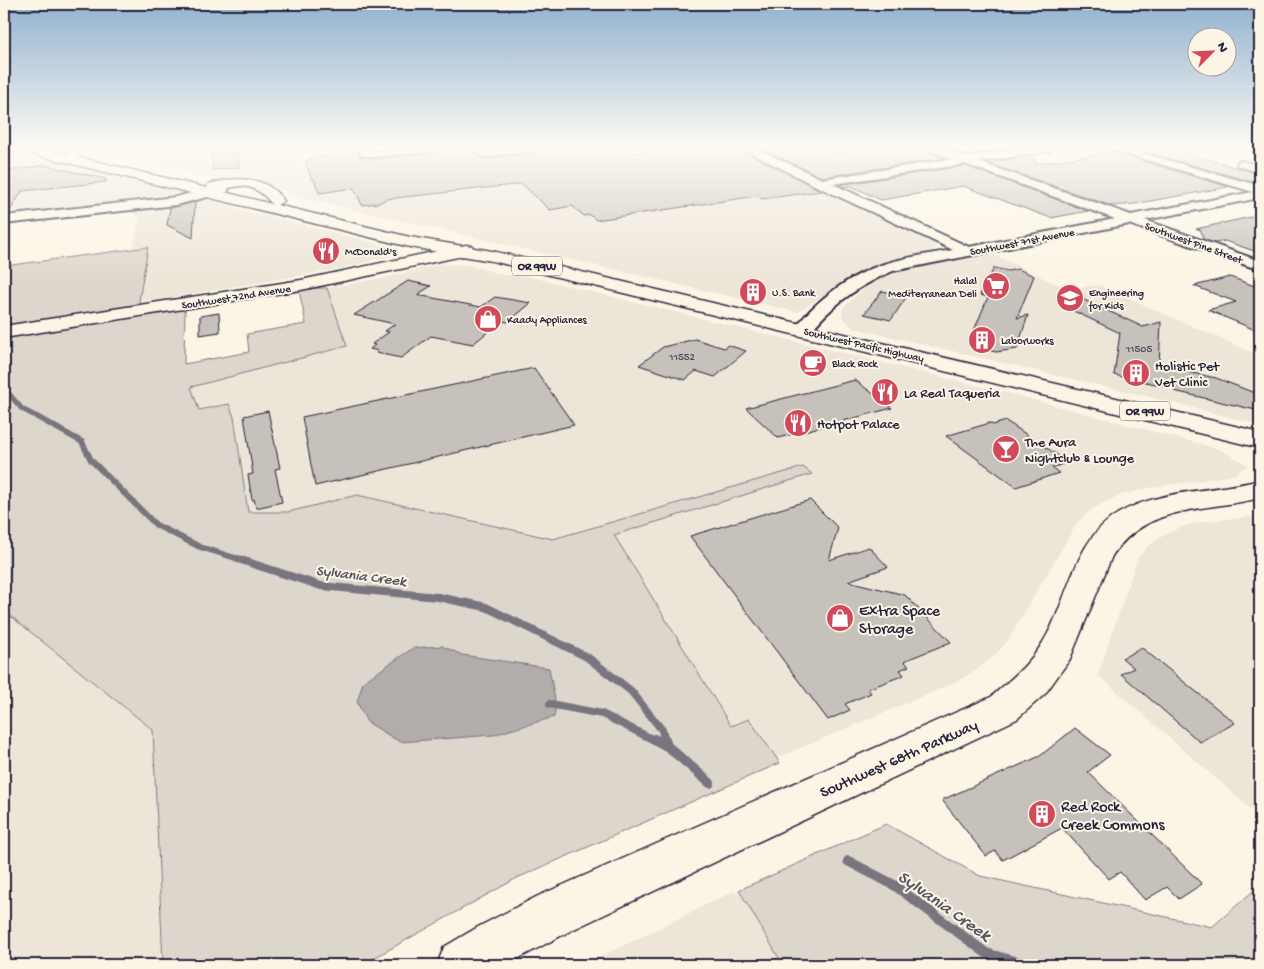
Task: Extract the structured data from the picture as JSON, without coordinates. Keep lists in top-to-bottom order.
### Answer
{
  "streets": {
    "main road": [
      "OR 99W",
      "Southwest 72nd Avenue",
      "Southwest Pacific Highway",
      "Southwest 68th Parkway"
    ],
    "street": ["Southwest 71st Avenue", "Southwest Pine Street"]
  },
  "crossings": [
    ["Southwest 71st Avenue", "Southwest Pine Street"],
    ["Southwest 71st Avenue", "Southwest Pacific Highway"],
    ["Southwest 72nd Avenue", "Southwest Pacific Highway"]
  ],
  "water": ["Sylvania Creek"],
  "places": {
    "restaurant": ["McDonald's", "La Real Taqueria", "Hotpot Palace"],
    "supermarket": ["Halal Mediterranean Deli"],
    "building": [
      "U.S. Bank",
      "Laborworks",
      "Holistic Pet Vet Clinic",
      "Red Rock Creek Commons"
    ],
    "school or university": ["Engineering for Kids"],
    "shop": ["Kaady Appliances", "Extra Space Storage"],
    "cafe": ["Black Rock"],
    "bar": ["The Aura Nightclub & Lounge"]
  },
  "house_numbers": ["11505", "11552"],
  "north": "top right"
}
